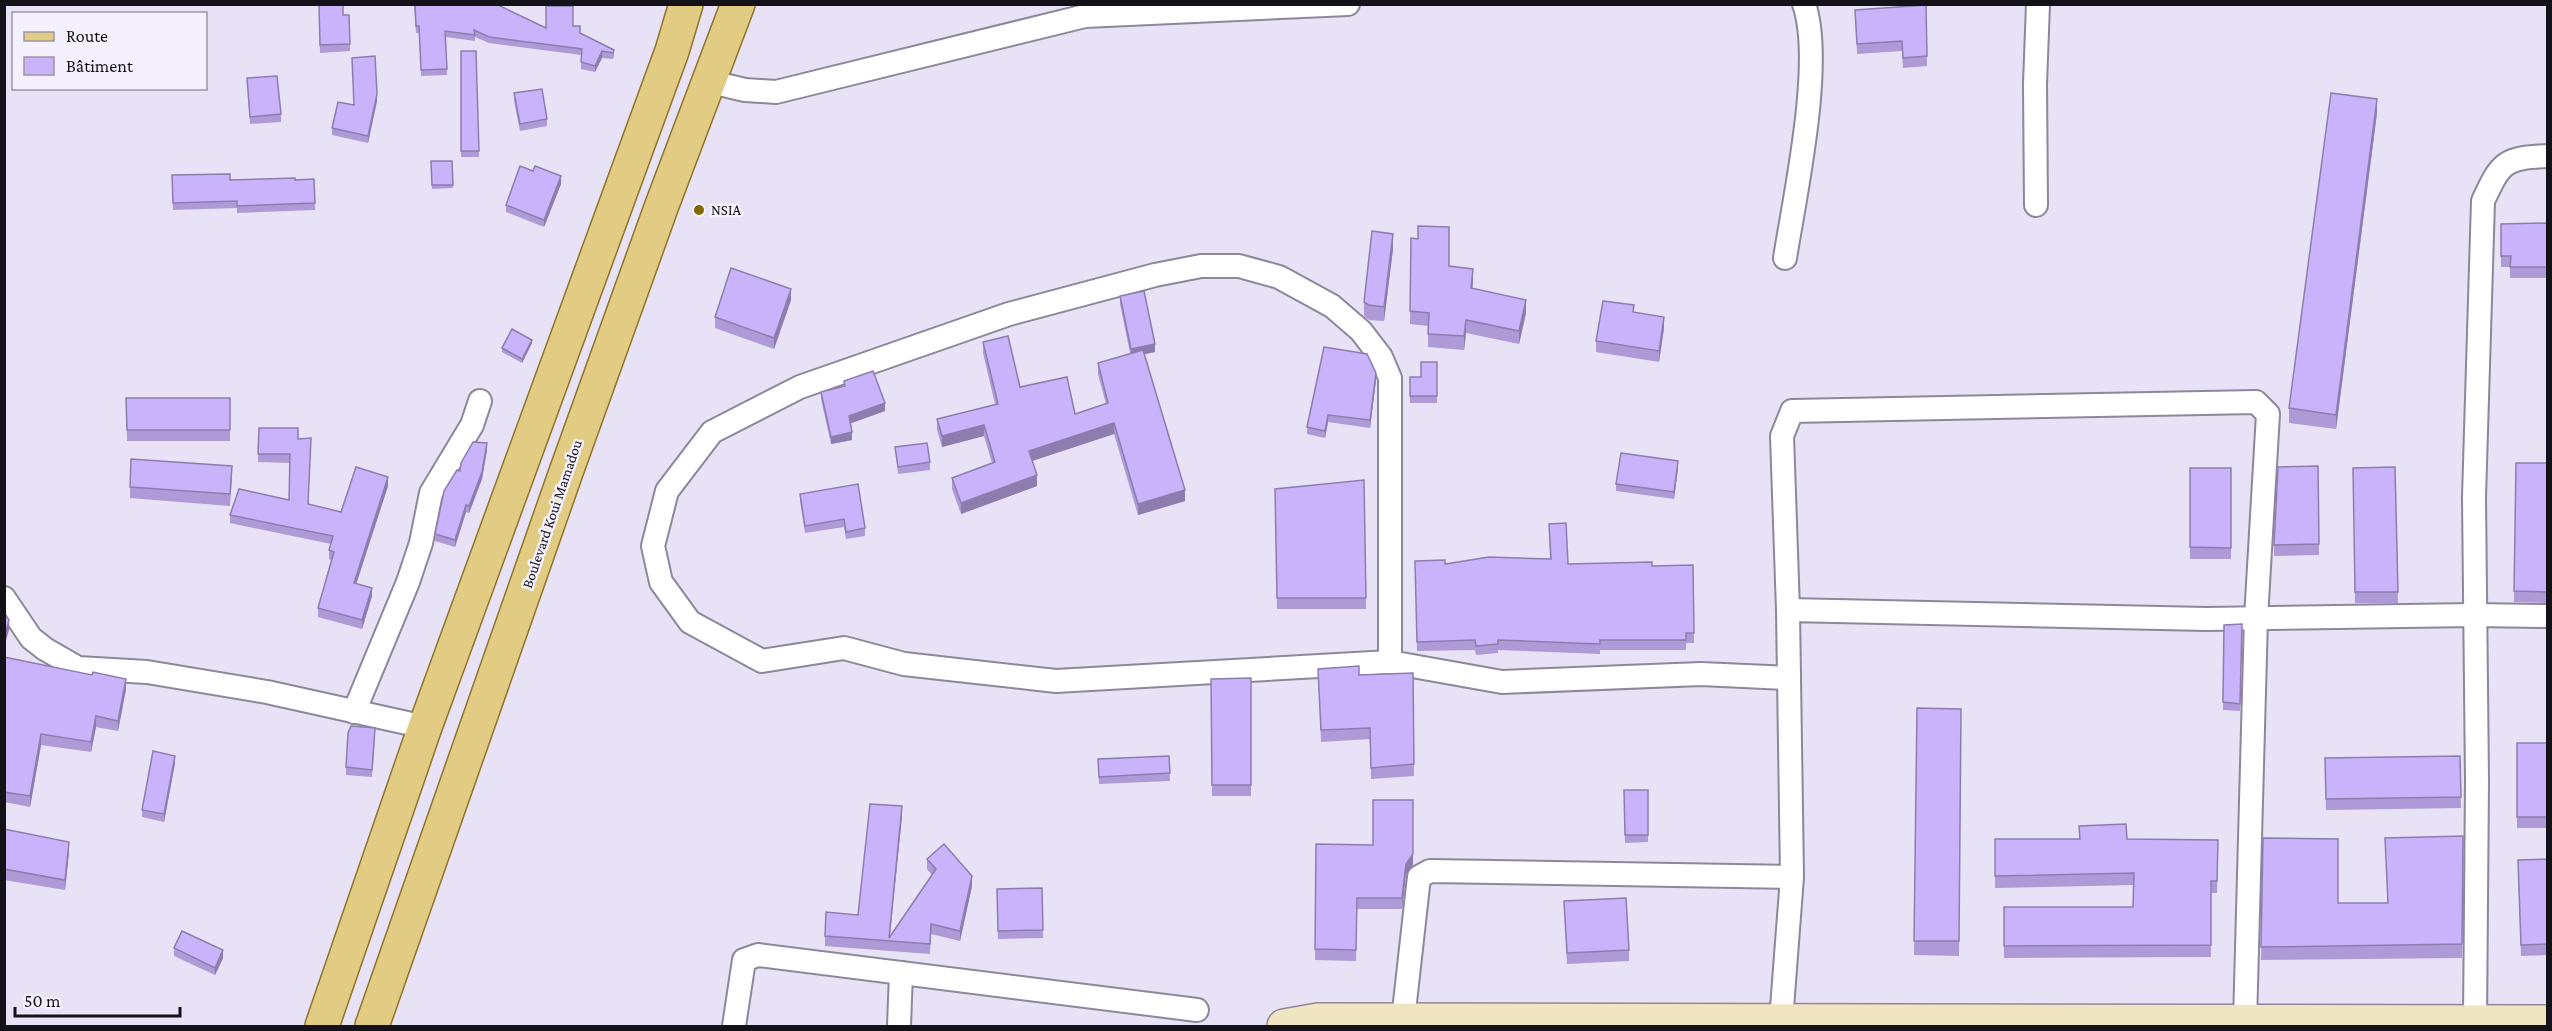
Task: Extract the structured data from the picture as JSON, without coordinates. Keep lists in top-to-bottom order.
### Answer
{
  "streets": {
    "main road": ["Boulevard Koui Mamadou"]
  },
  "places": ["NSIA"],
  "legend": ["Route", "Bâtiment"],
  "scale_bar": "50 m"
}
